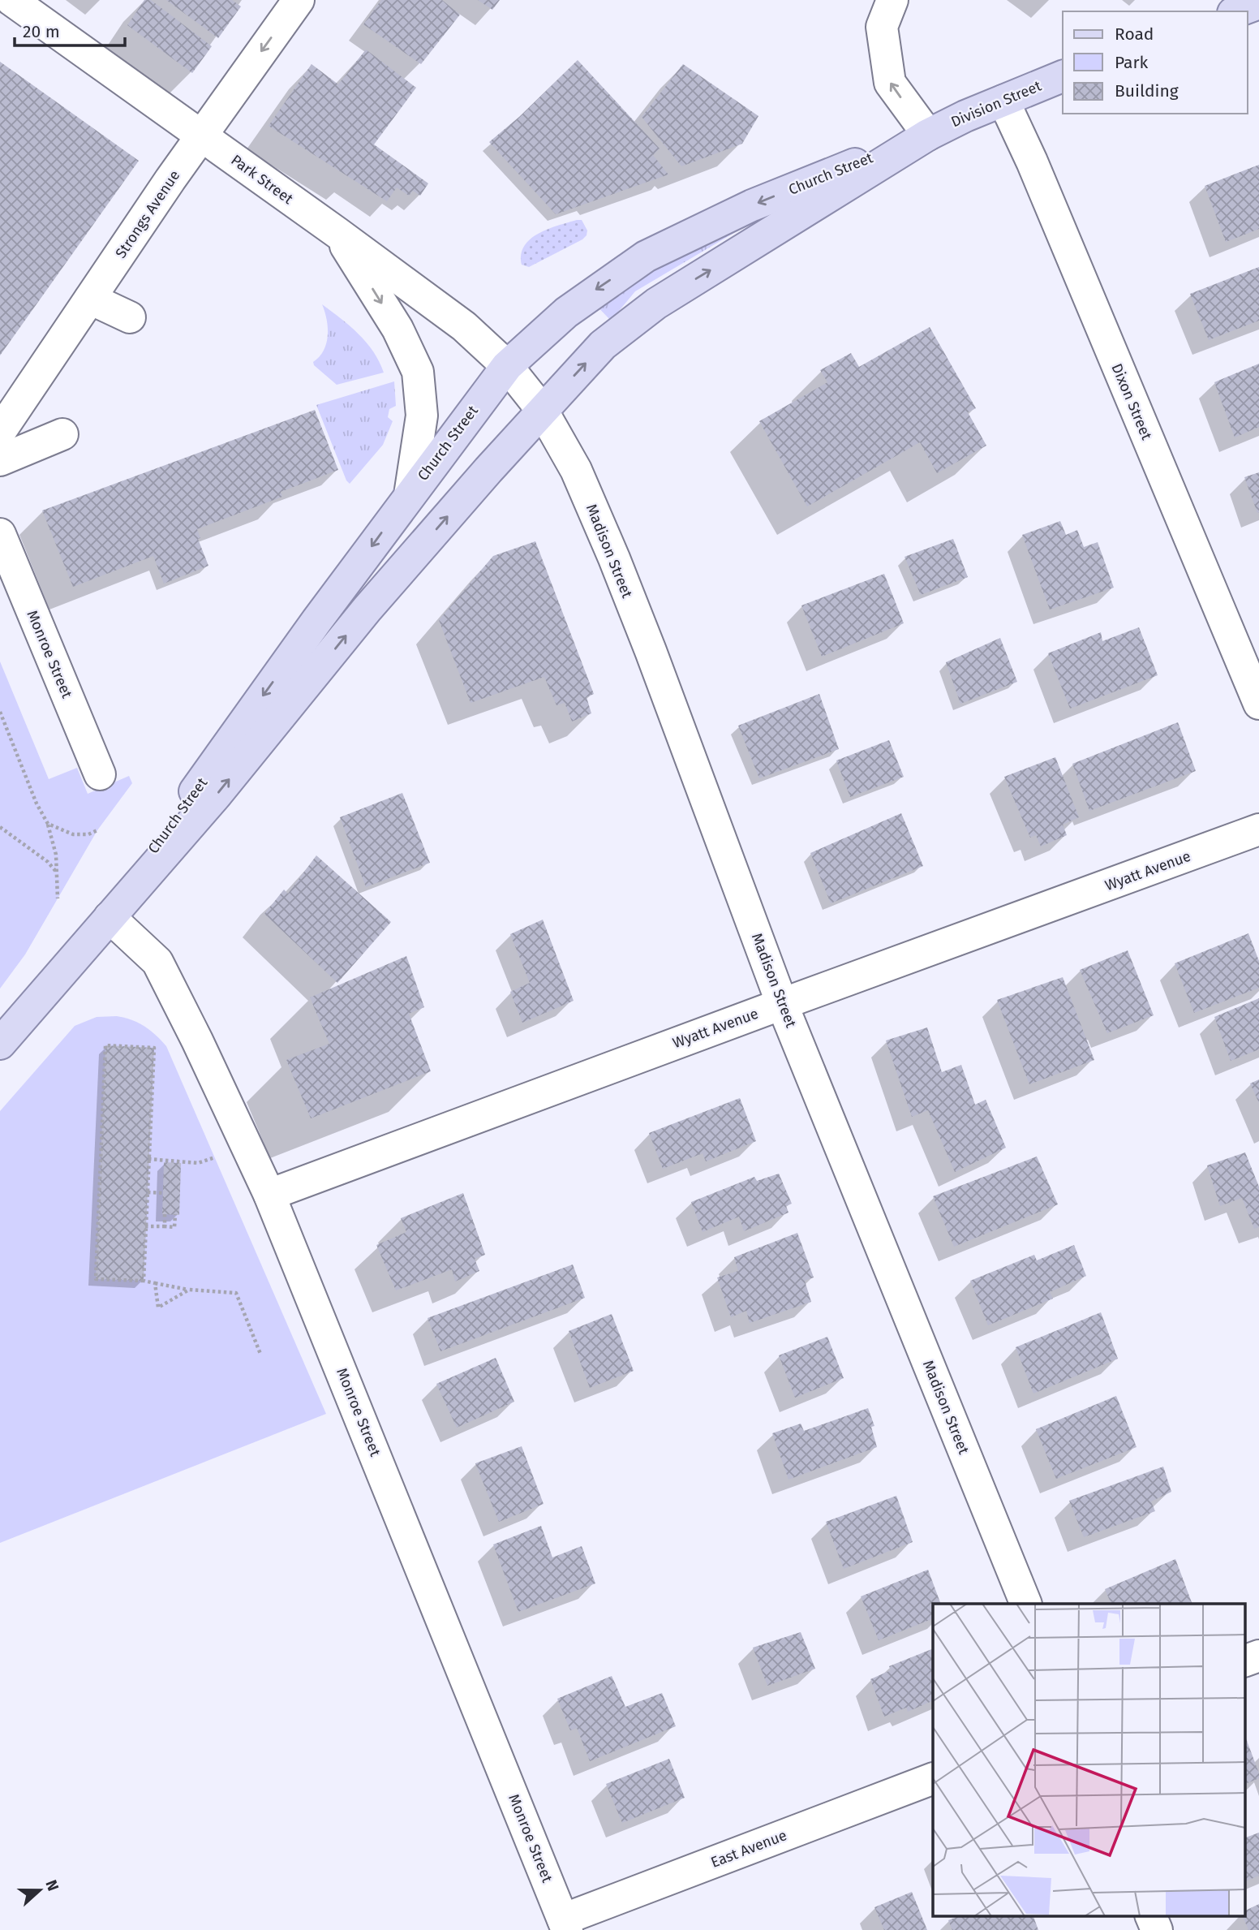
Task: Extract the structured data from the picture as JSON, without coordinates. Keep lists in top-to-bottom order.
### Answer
{
  "streets": {
    "main road": ["Division Street", "Church Street"],
    "street": [
      "Park Street",
      "Strongs Avenue",
      "Dixon Street",
      "Madison Street",
      "Monroe Street",
      "Wyatt Avenue",
      "East Avenue"
    ]
  },
  "crossings": [
    ["Division Street", "Church Street"],
    ["Division Street", "Dixon Street"],
    ["Church Street", "Park Street"],
    ["Church Street", "Madison Street"],
    ["Church Street", "Monroe Street"],
    ["Park Street", "Strongs Avenue"],
    ["Park Street", "Madison Street"],
    ["Madison Street", "Wyatt Avenue"],
    ["Monroe Street", "Wyatt Avenue"],
    ["Monroe Street", "East Avenue"]
  ],
  "legend": ["Road", "Park", "Building"],
  "scale_bar": "20 m",
  "north": "right"
}
